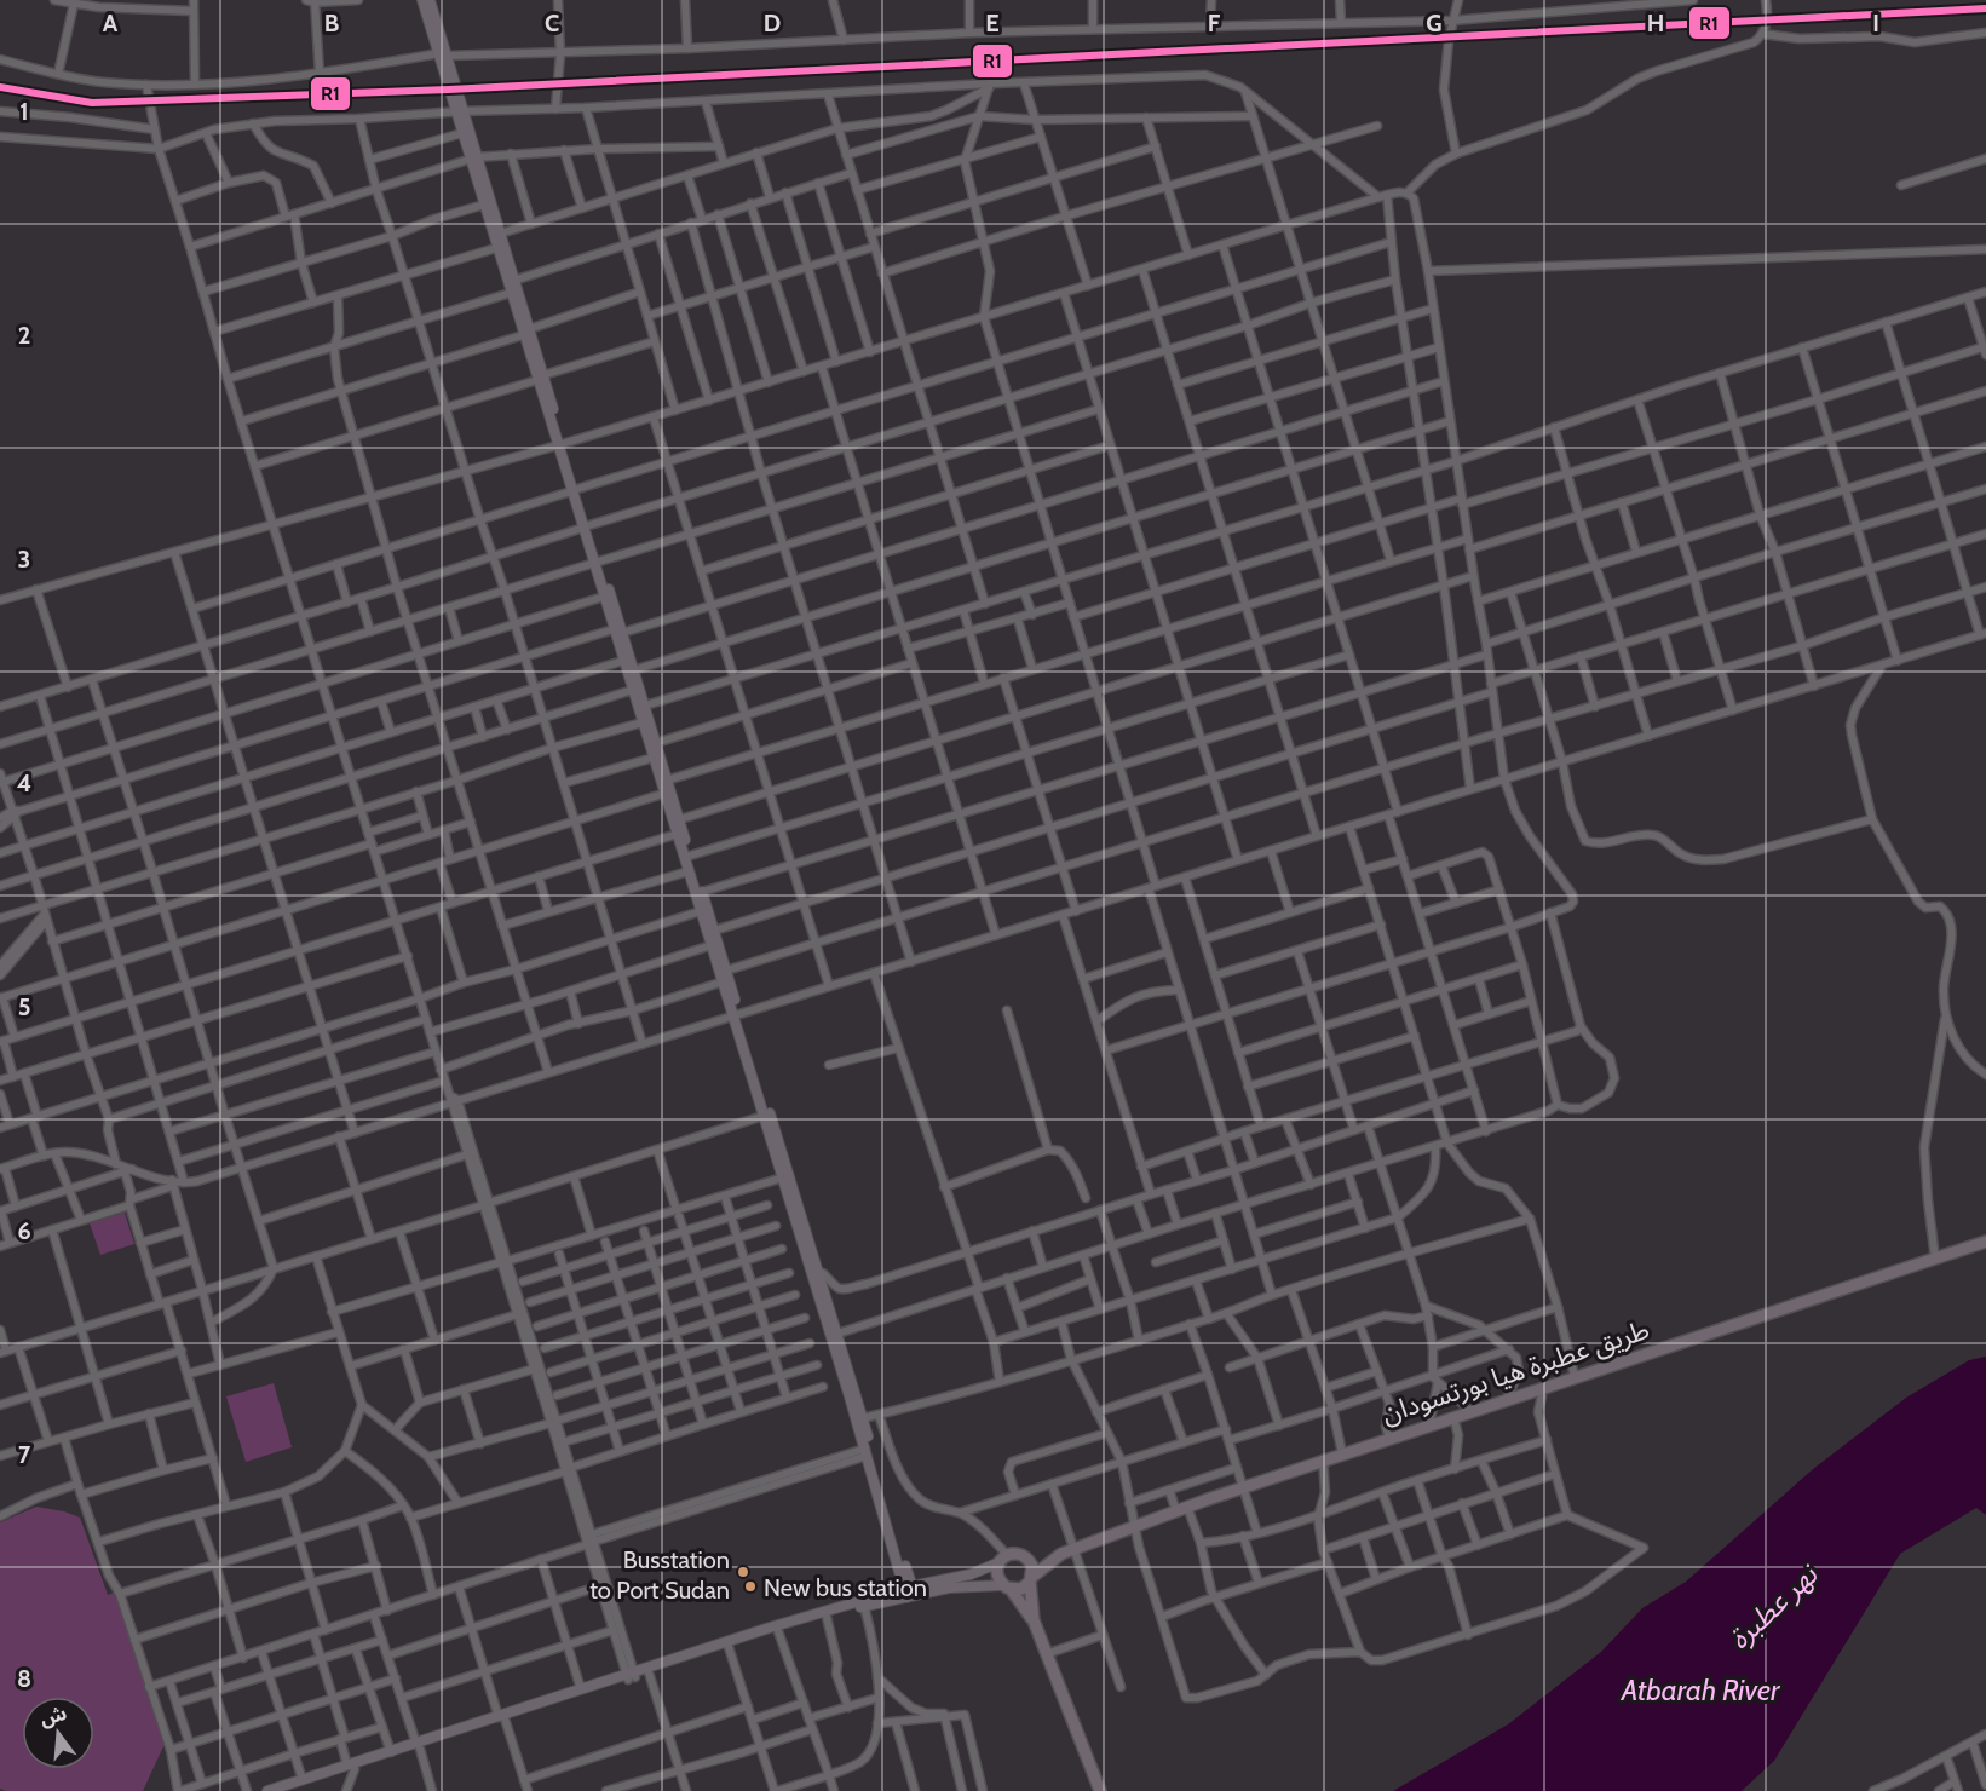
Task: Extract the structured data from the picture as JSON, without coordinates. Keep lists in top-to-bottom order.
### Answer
{
  "streets": {
    "highway": ["طريق عطبرة هيا بورتسودان"]
  },
  "water": ["نهر عطبرة", "Atbarah River"],
  "places": ["Busstation to Port Sudan", "New bus station"],
  "lines": ["transit line R1"],
  "north": "top",
  "grid": {
    "columns": [
      "A",
      "B",
      "C",
      "D",
      "E",
      "F",
      "G",
      "H",
      "I"
    ],
    "rows": [
      "1",
      "2",
      "3",
      "4",
      "5",
      "6",
      "7",
      "8"
    ]
  }
}
